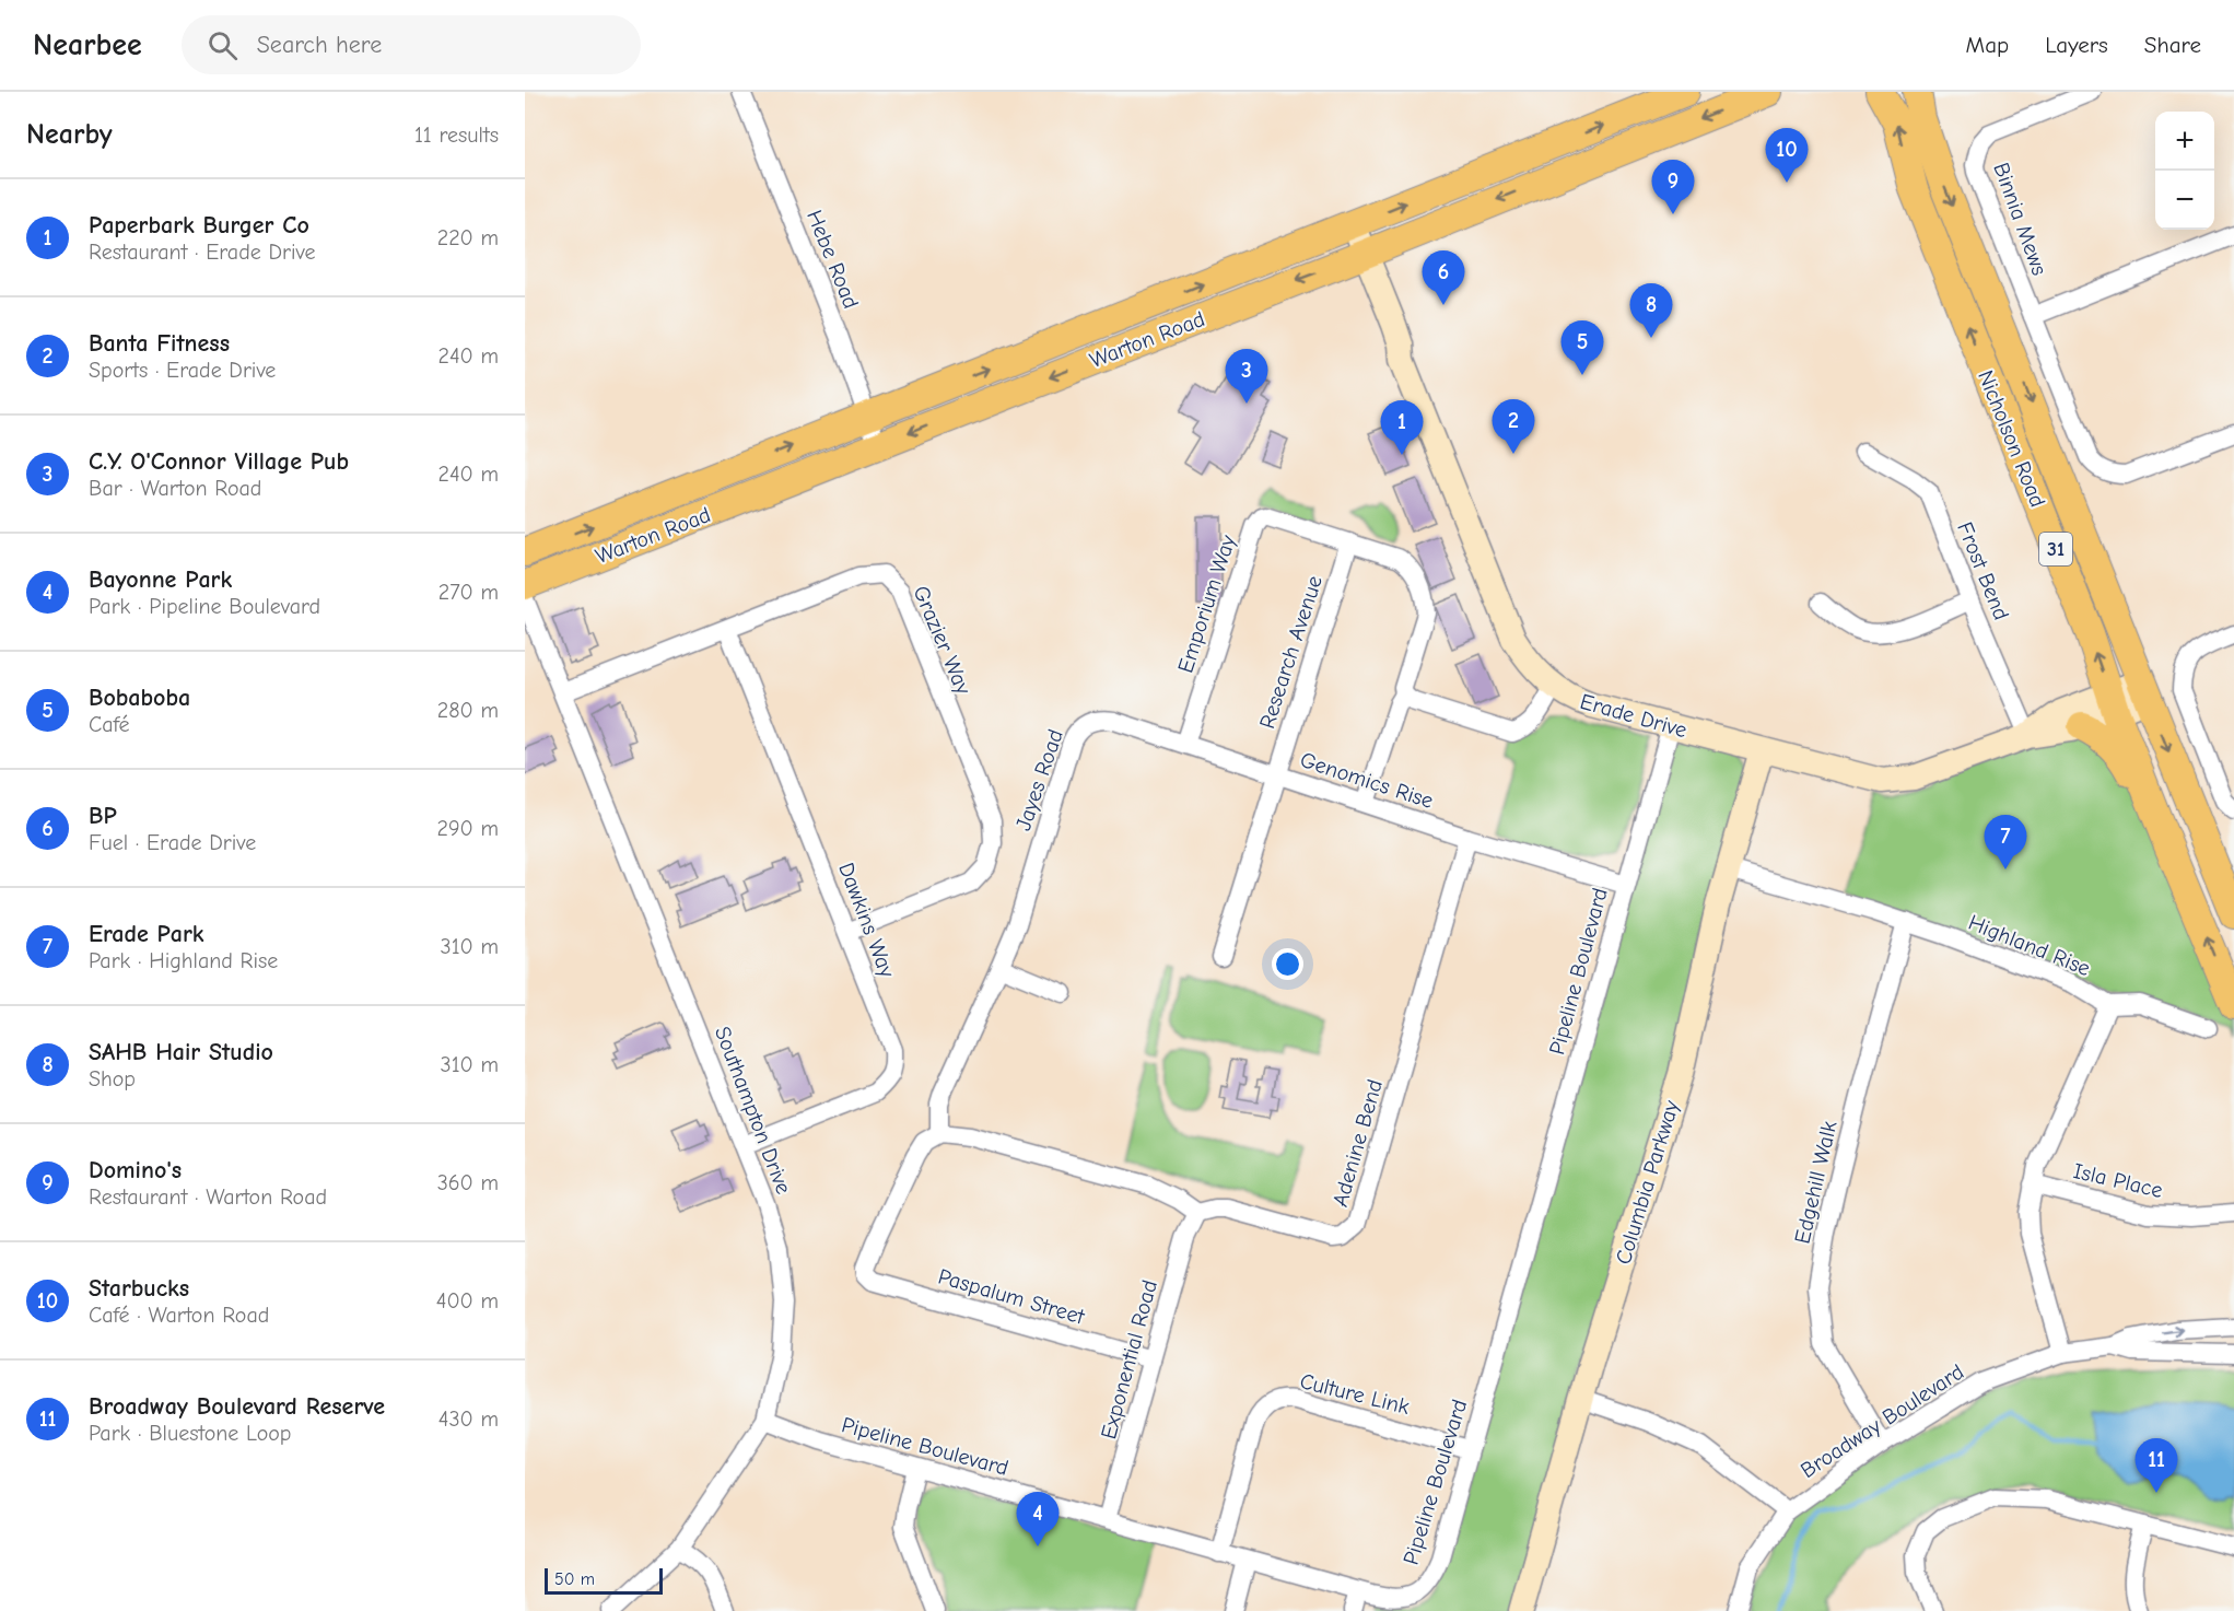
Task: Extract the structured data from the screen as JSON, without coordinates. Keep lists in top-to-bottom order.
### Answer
{
  "streets": {
    "main road": ["Warton Road", "Nicholson Road", "31"],
    "street": [
      "Binnia Mews",
      "Hebe Road",
      "Frost Bend",
      "Emporium Way",
      "Grazier Way",
      "Research Avenue",
      "Erade Drive",
      "Jayes Road",
      "Genomics Rise",
      "Dawkins Way",
      "Highland Rise",
      "Pipeline Boulevard",
      "Southampton Drive",
      "Adenine Bend",
      "Isla Place",
      "Columbia Parkway",
      "Edgehill Walk",
      "Paspalum Street",
      "Exponential Road",
      "Culture Link",
      "Broadway Boulevard"
    ]
  },
  "crossings": [
    ["Hebe Road", "Warton Road"],
    ["Warton Road", "Erade Drive"],
    ["Nicholson Road", "Erade Drive"],
    ["Frost Bend", "Erade Drive"],
    ["Emporium Way", "Research Avenue"],
    ["Emporium Way", "Jayes Road"],
    ["Emporium Way", "Genomics Rise"],
    ["Grazier Way", "Dawkins Way"],
    ["Grazier Way", "Southampton Drive"],
    ["Research Avenue", "Jayes Road"],
    ["Research Avenue", "Genomics Rise"],
    ["Erade Drive", "Pipeline Boulevard"],
    ["Erade Drive", "Columbia Parkway"],
    ["Jayes Road", "Genomics Rise"],
    ["Jayes Road", "Paspalum Street"],
    ["Genomics Rise", "Pipeline Boulevard"],
    ["Genomics Rise", "Adenine Bend"],
    ["Dawkins Way", "Southampton Drive"],
    ["Highland Rise", "Columbia Parkway"],
    ["Highland Rise", "Edgehill Walk"],
    ["Pipeline Boulevard", "Southampton Drive"],
    ["Pipeline Boulevard", "Exponential Road"],
    ["Pipeline Boulevard", "Culture Link"],
    ["Adenine Bend", "Exponential Road"],
    ["Edgehill Walk", "Broadway Boulevard"],
    ["Paspalum Street", "Exponential Road"]
  ],
  "scale_bar": "50 m",
  "page": {
    "header": "Nearbee",
    "search": "Search here",
    "nav": ["Map", "Layers", "Share"],
    "heading": ["Nearby", "11 results"],
    "map_buttons": ["+", "−"],
    "pins": [
      "10",
      "9",
      "6",
      "8",
      "5",
      "3",
      "2",
      "1",
      "7",
      "11",
      "4"
    ],
    "list": [
      {
        "mark": "1",
        "name": "Paperbark Burger Co",
        "note": "Restaurant · Erade Drive",
        "value": "220 m"
      },
      {
        "mark": "2",
        "name": "Banta Fitness",
        "note": "Sports · Erade Drive",
        "value": "240 m"
      },
      {
        "mark": "3",
        "name": "C.Y. O'Connor Village Pub",
        "note": "Bar · Warton Road",
        "value": "240 m"
      },
      {
        "mark": "4",
        "name": "Bayonne Park",
        "note": "Park · Pipeline Boulevard",
        "value": "270 m"
      },
      {
        "mark": "5",
        "name": "Bobaboba",
        "note": "Café",
        "value": "280 m"
      },
      {
        "mark": "6",
        "name": "BP",
        "note": "Fuel · Erade Drive",
        "value": "290 m"
      },
      {
        "mark": "7",
        "name": "Erade Park",
        "note": "Park · Highland Rise",
        "value": "310 m"
      },
      {
        "mark": "8",
        "name": "SAHB Hair Studio",
        "note": "Shop",
        "value": "310 m"
      },
      {
        "mark": "9",
        "name": "Domino's",
        "note": "Restaurant · Warton Road",
        "value": "360 m"
      },
      {
        "mark": "10",
        "name": "Starbucks",
        "note": "Café · Warton Road",
        "value": "400 m"
      },
      {
        "mark": "11",
        "name": "Broadway Boulevard Reserve",
        "note": "Park · Bluestone Loop",
        "value": "430 m"
      }
    ],
    "scale": "50 m"
  }
}
